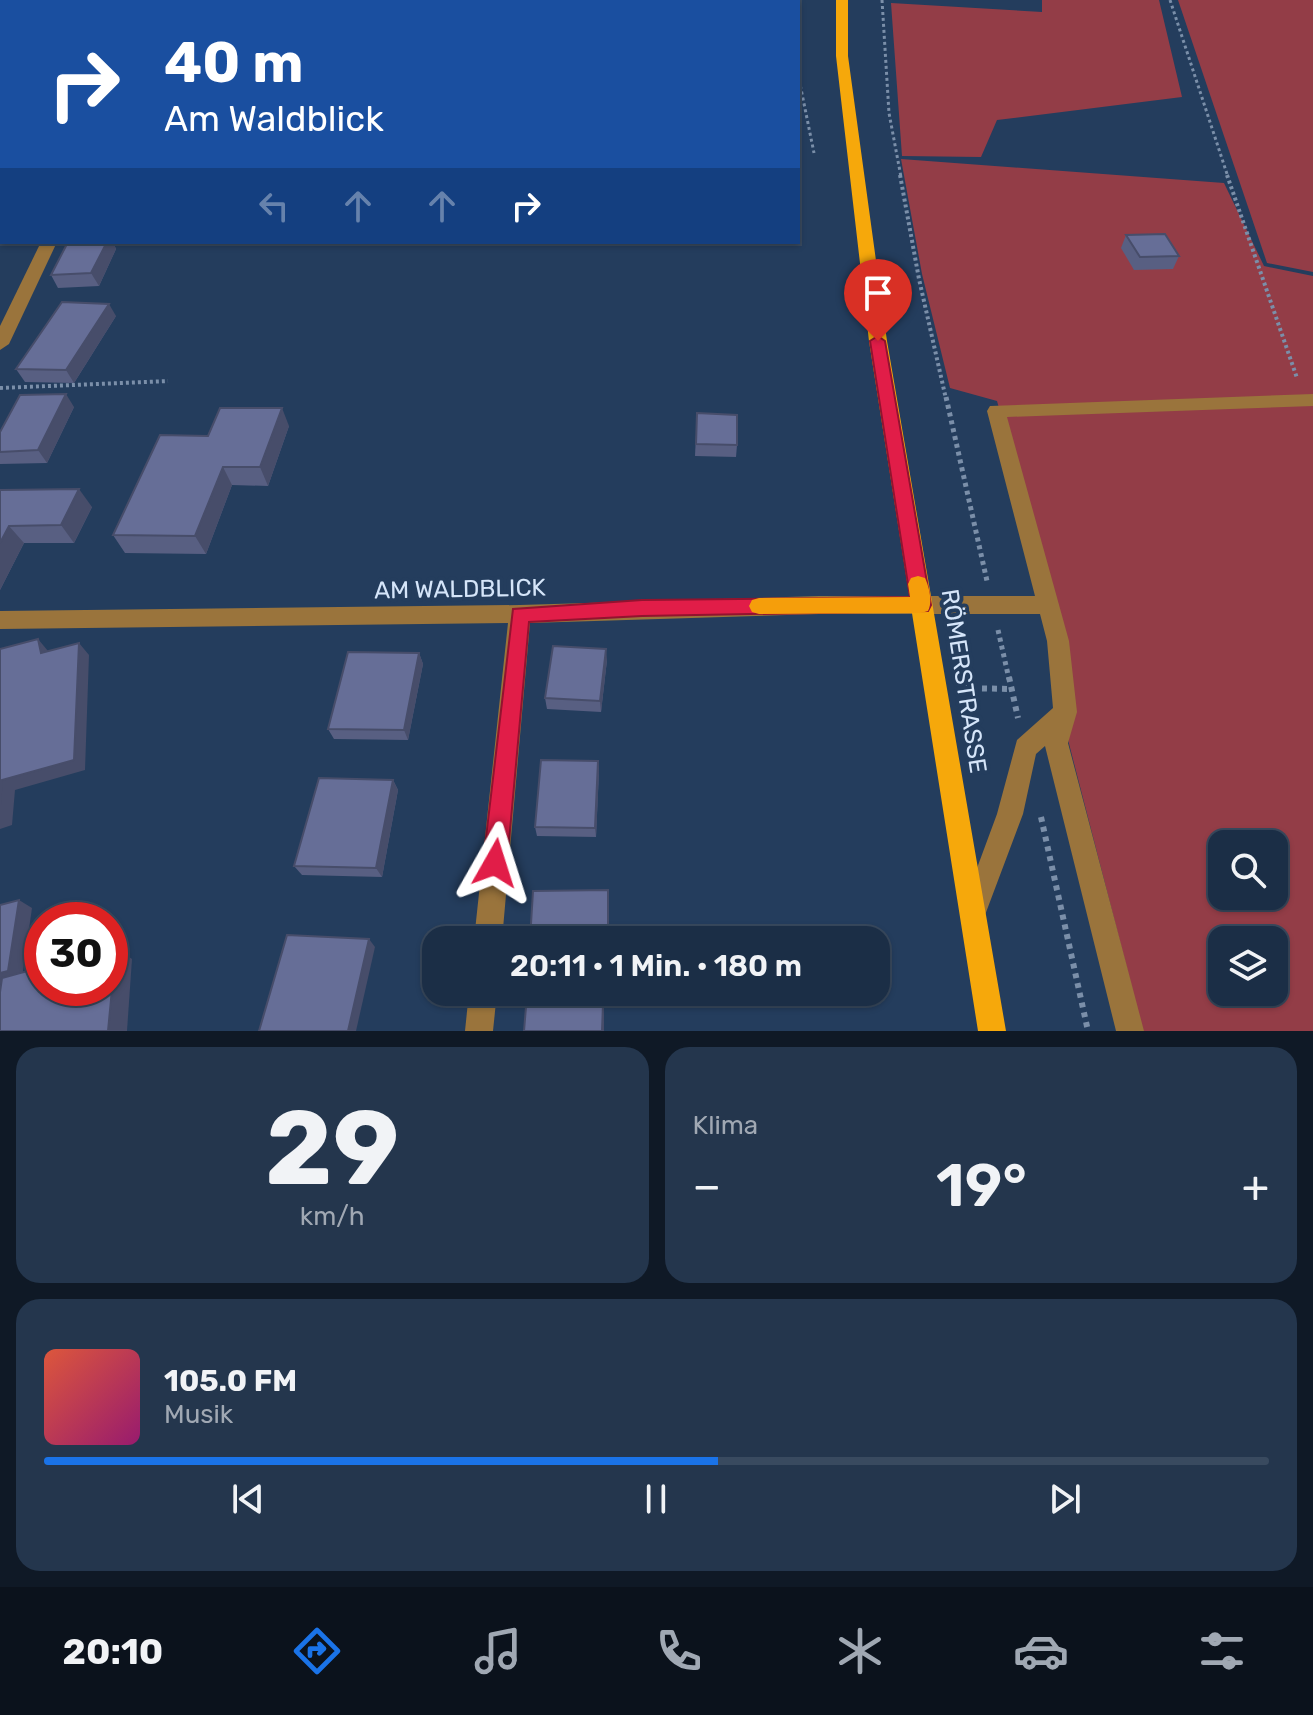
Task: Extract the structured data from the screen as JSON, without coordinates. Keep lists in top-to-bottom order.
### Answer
{
  "streets": {
    "main road": ["RÖMERSTRASSE"],
    "street": ["AM WALDBLICK"]
  },
  "crossings": [
    ["AM WALDBLICK", "RÖMERSTRASSE"]
  ],
  "page": {
    "turn": ["40 m", "Am Waldblick"],
    "limit": "30",
    "trip": "20:11 · 1 Min. · 180 m",
    "tile": [
      ["29", "km/h"],
      "Klima"
    ],
    "heat": ["−", "19°", "+"],
    "song": ["105.0 FM", "Musik"],
    "tabs": "20:10"
  }
}
